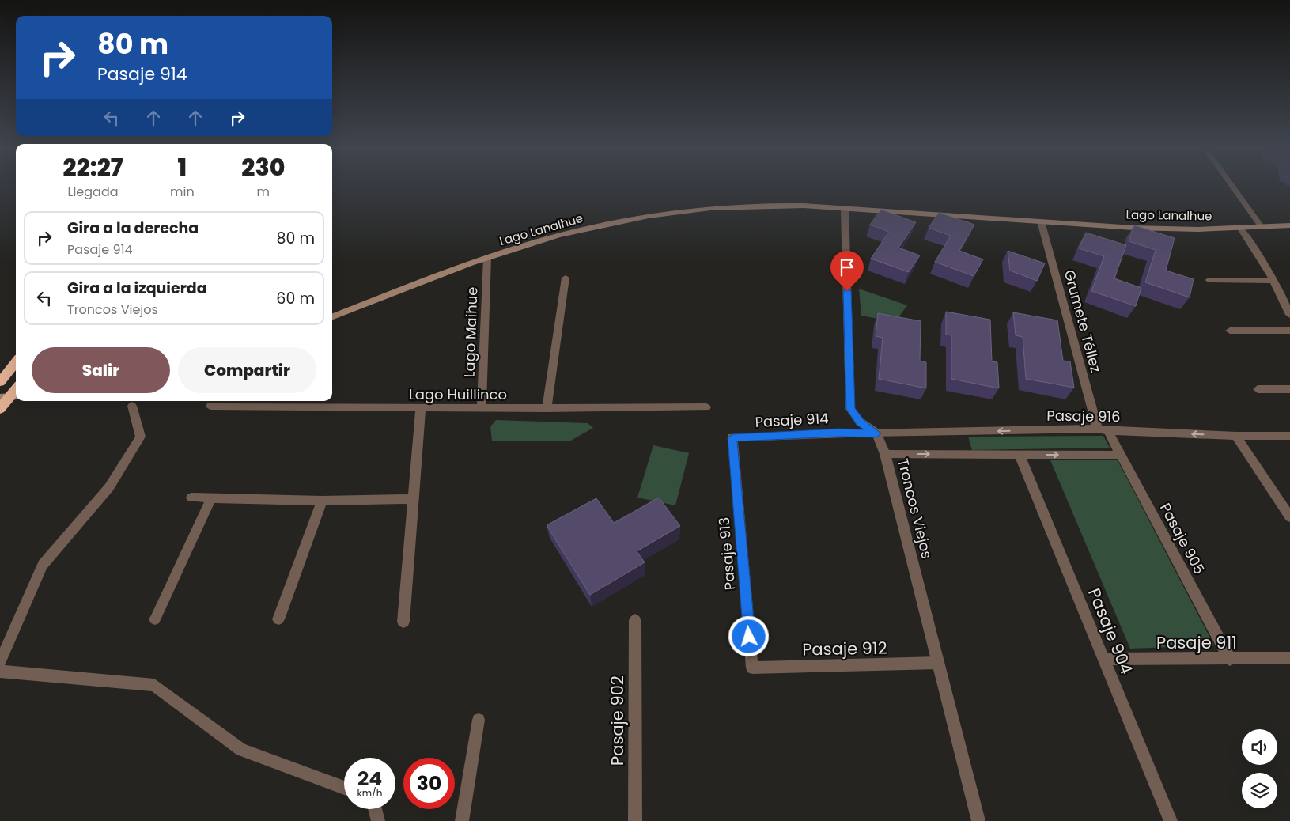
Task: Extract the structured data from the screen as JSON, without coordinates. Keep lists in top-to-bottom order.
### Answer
{
  "streets": {
    "main road": ["Lago Lanalhue"],
    "street": [
      "Grumete Téllez",
      "Lago Maihue",
      "Lago Huillinco",
      "Pasaje 916",
      "Pasaje 914",
      "Troncos Viejos",
      "Pasaje 905",
      "Pasaje 913",
      "Pasaje 904",
      "Pasaje 911",
      "Pasaje 912",
      "Pasaje 902"
    ]
  },
  "crossings": [
    ["Lago Lanalhue", "Grumete Téllez"],
    ["Lago Lanalhue", "Lago Maihue"],
    ["Grumete Téllez", "Pasaje 916"],
    ["Grumete Téllez", "Pasaje 905"],
    ["Lago Maihue", "Lago Huillinco"],
    ["Pasaje 916", "Pasaje 914"],
    ["Pasaje 916", "Troncos Viejos"],
    ["Pasaje 916", "Pasaje 905"],
    ["Pasaje 914", "Troncos Viejos"],
    ["Pasaje 914", "Pasaje 913"],
    ["Troncos Viejos", "Pasaje 912"],
    ["Pasaje 905", "Pasaje 911"],
    ["Pasaje 913", "Pasaje 912"],
    ["Pasaje 904", "Pasaje 911"]
  ],
  "page": {
    "turn": ["80 m", "Pasaje 914"],
    "eta": [
      "22:27",
      "Llegada",
      "1",
      "min",
      "230",
      "m"
    ],
    "list": [
      {
        "name": "Gira a la derecha",
        "note": "Pasaje 914",
        "value": "80 m"
      },
      {
        "name": "Gira a la izquierda",
        "note": "Troncos Viejos",
        "value": "60 m"
      }
    ],
    "buttons": ["Salir", "Compartir"],
    "speed": "24 km/h",
    "limit": "30"
  }
}
